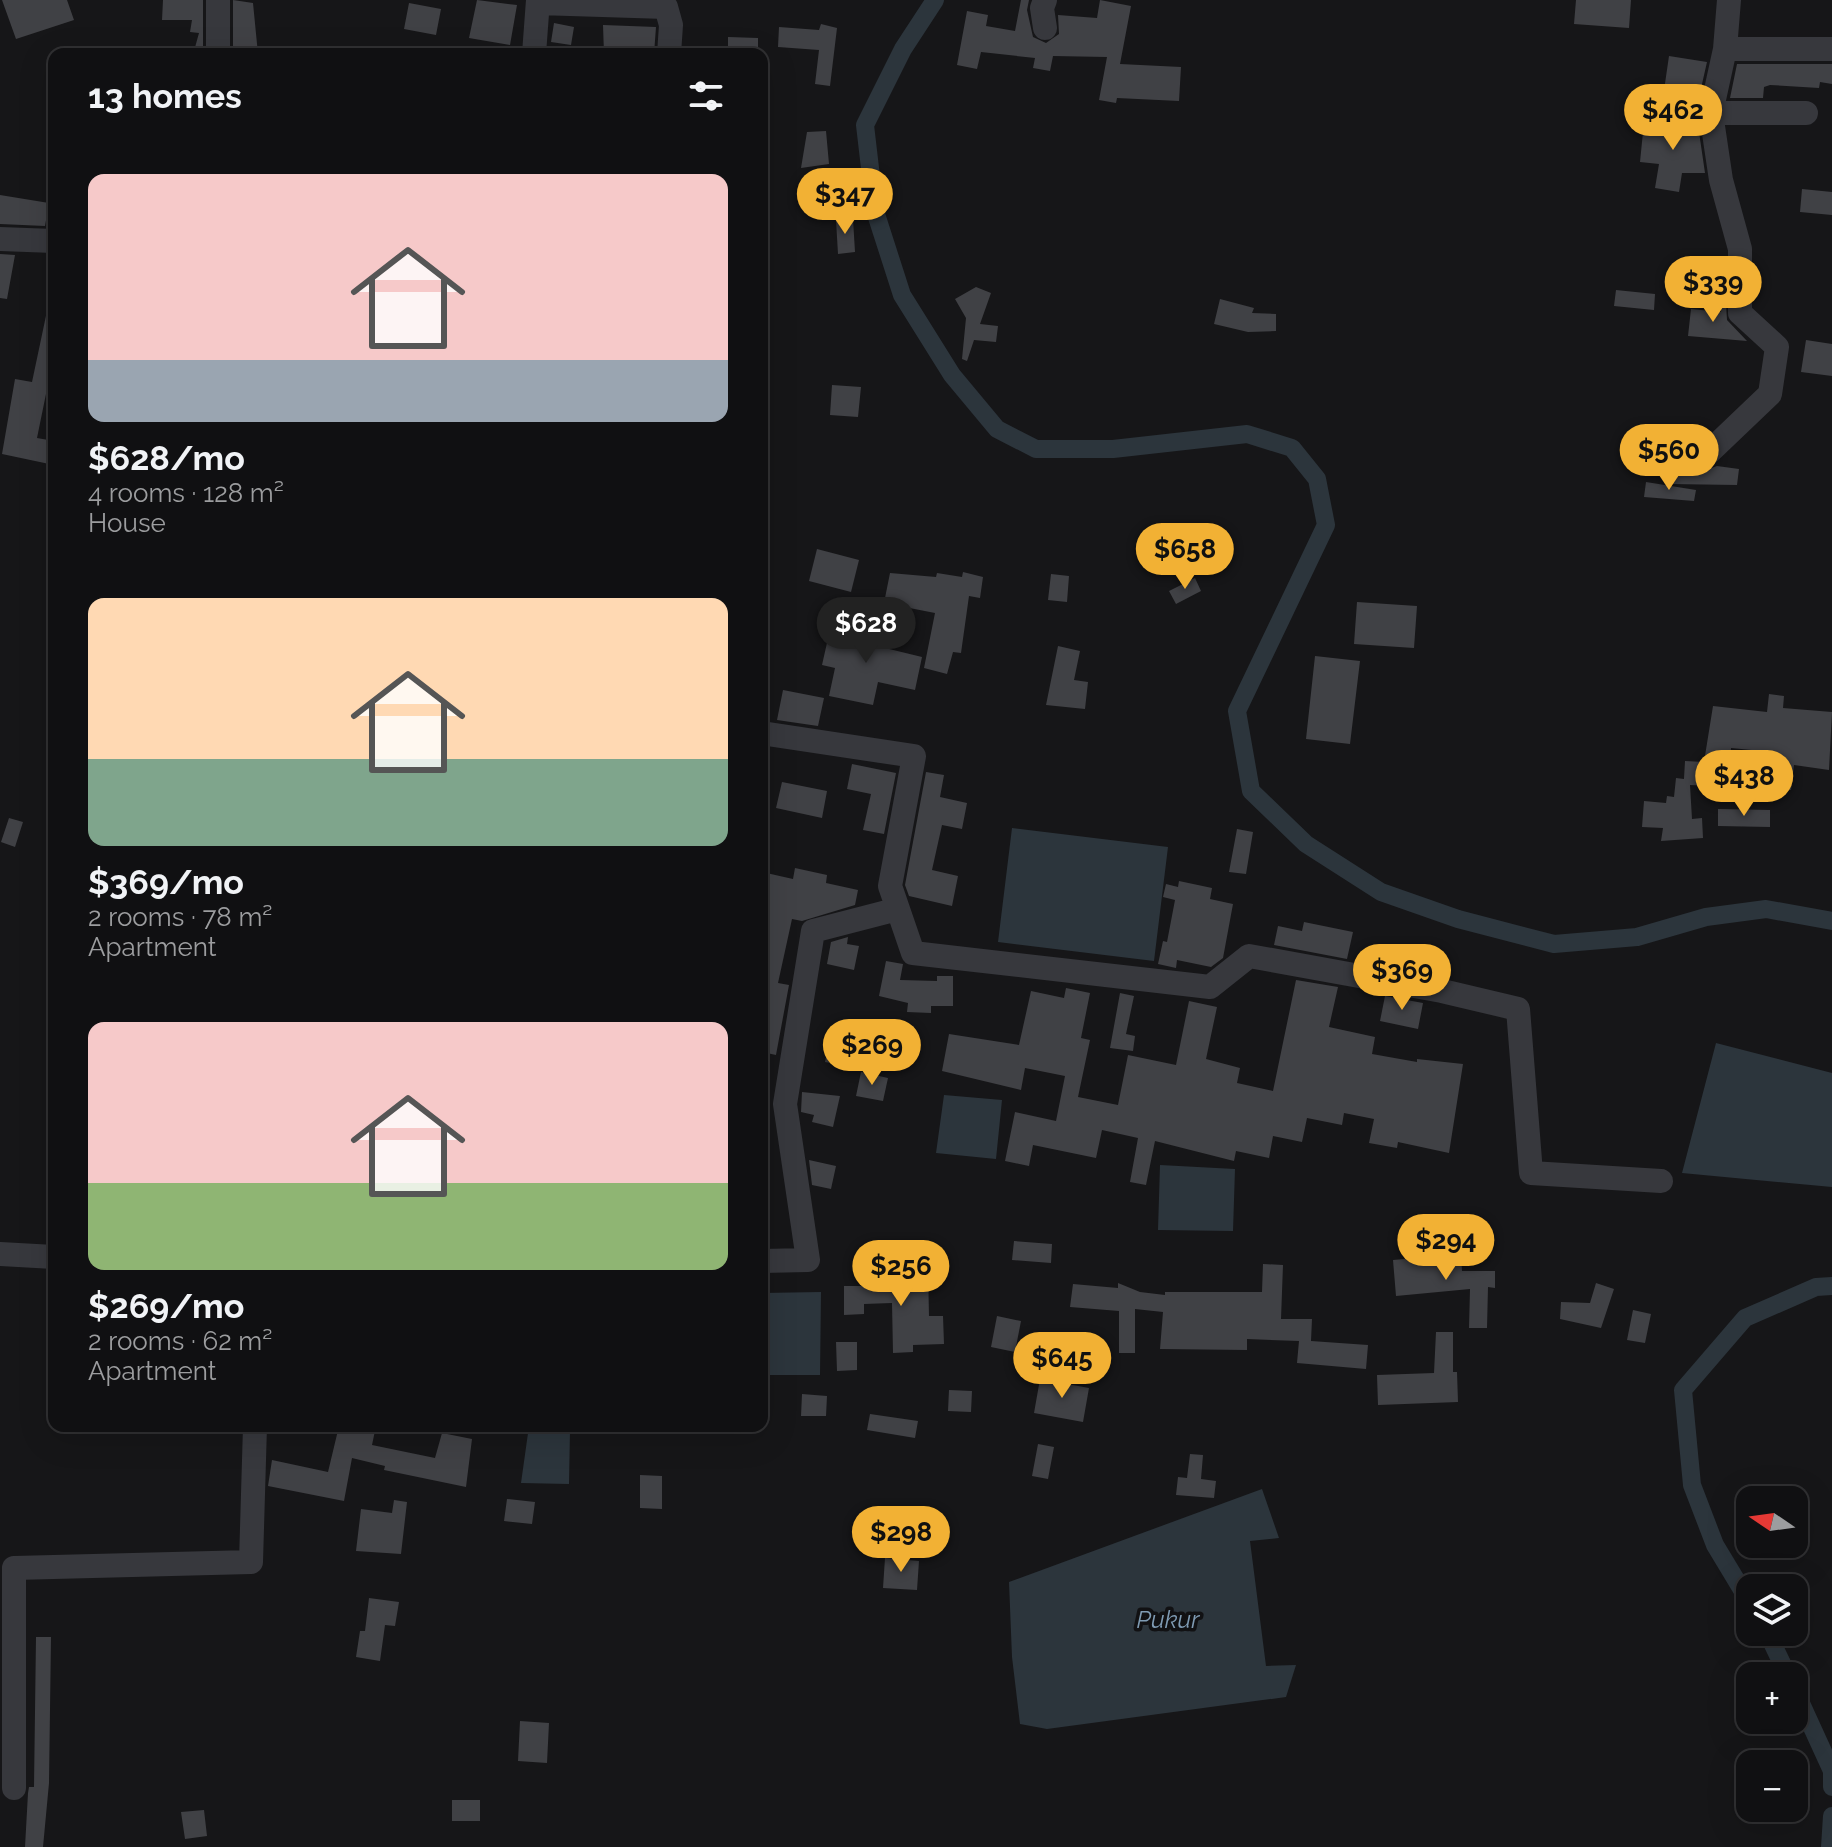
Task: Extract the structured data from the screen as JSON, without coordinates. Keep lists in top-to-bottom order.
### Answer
{
  "water": ["Pukur"],
  "north": "left",
  "page": {
    "heading": "13 homes",
    "price": [
      "$462",
      "$347",
      "$339",
      "$560",
      "$658",
      "$628",
      "$438",
      "$369",
      "$269",
      "$294",
      "$256",
      "$645",
      "$298"
    ],
    "list": [
      {
        "name": "$628/mo",
        "note": "4 rooms · 128 m² · House"
      },
      {
        "name": "$369/mo",
        "note": "2 rooms · 78 m² · Apartment"
      },
      {
        "name": "$269/mo",
        "note": "2 rooms · 62 m² · Apartment"
      }
    ],
    "map_buttons": ["+", "−"]
  }
}
